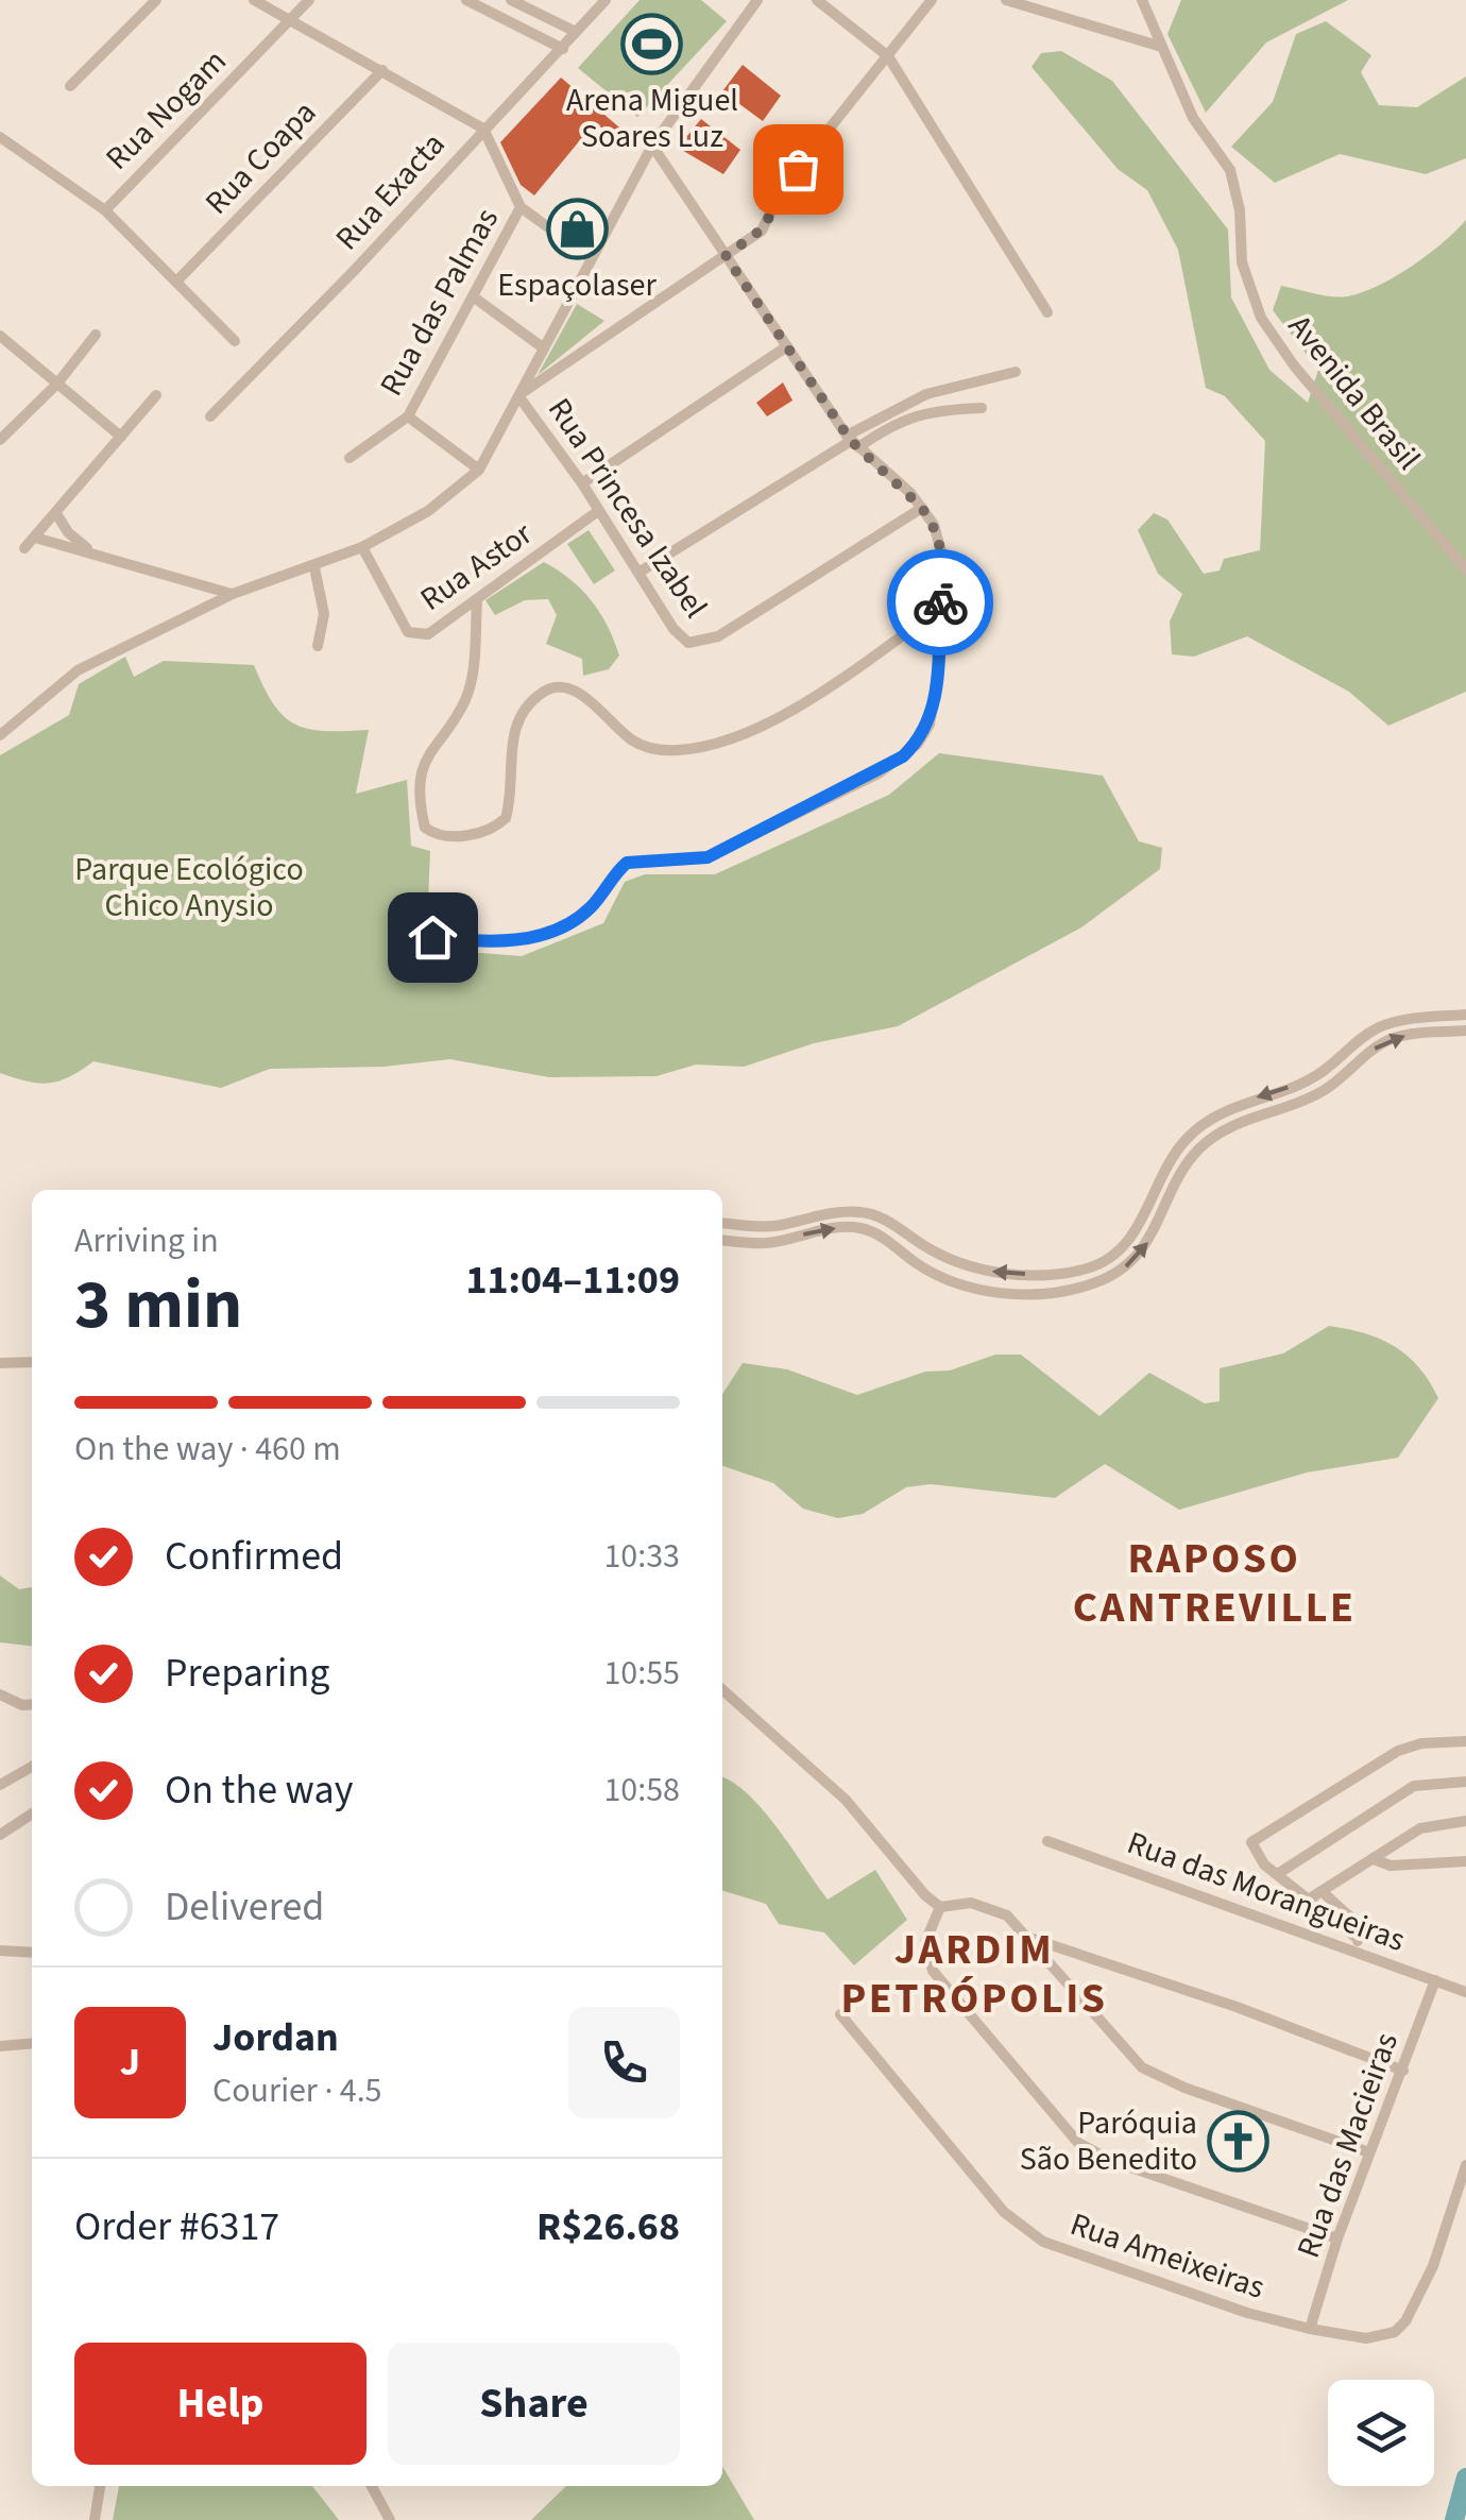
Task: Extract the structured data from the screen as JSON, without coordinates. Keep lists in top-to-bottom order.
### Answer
{
  "streets": {
    "street": [
      "Rua Nogam",
      "Rua Coapa",
      "Rua Exacta",
      "Rua das Palmas",
      "Avenida Brasil",
      "Rua Princesa Izabel",
      "Rua Astor",
      "Rua das Morangueiras",
      "Rua das Macieiras",
      "Rua Ameixeiras"
    ]
  },
  "crossings": [
    ["Rua Princesa Izabel", "Rua Astor"],
    ["Rua das Morangueiras", "Rua das Macieiras"],
    ["Rua das Macieiras", "Rua Ameixeiras"]
  ],
  "districts": ["RAPOSO CANTREVILLE", "JARDIM PETRÓPOLIS"],
  "parks": ["Parque Ecológico Chico Anysio"],
  "places": {
    "sports": ["Arena Miguel Soares Luz"],
    "shop": ["Espaçolaser"],
    "church": ["Paróquia São Benedito"]
  },
  "page": {
    "heading": ["3 min", "Arriving in", "11:04–11:09"],
    "panel": [
      "Jordan",
      "Courier · 4.5",
      "Order #6317",
      "R$26.68"
    ],
    "bar": "On the way · 460 m",
    "list": [
      ["Confirmed", "10:33"],
      ["Preparing", "10:55"],
      ["On the way", "10:58"],
      "Delivered"
    ],
    "round": "J",
    "buttons": ["Help", "Share"]
  }
}
